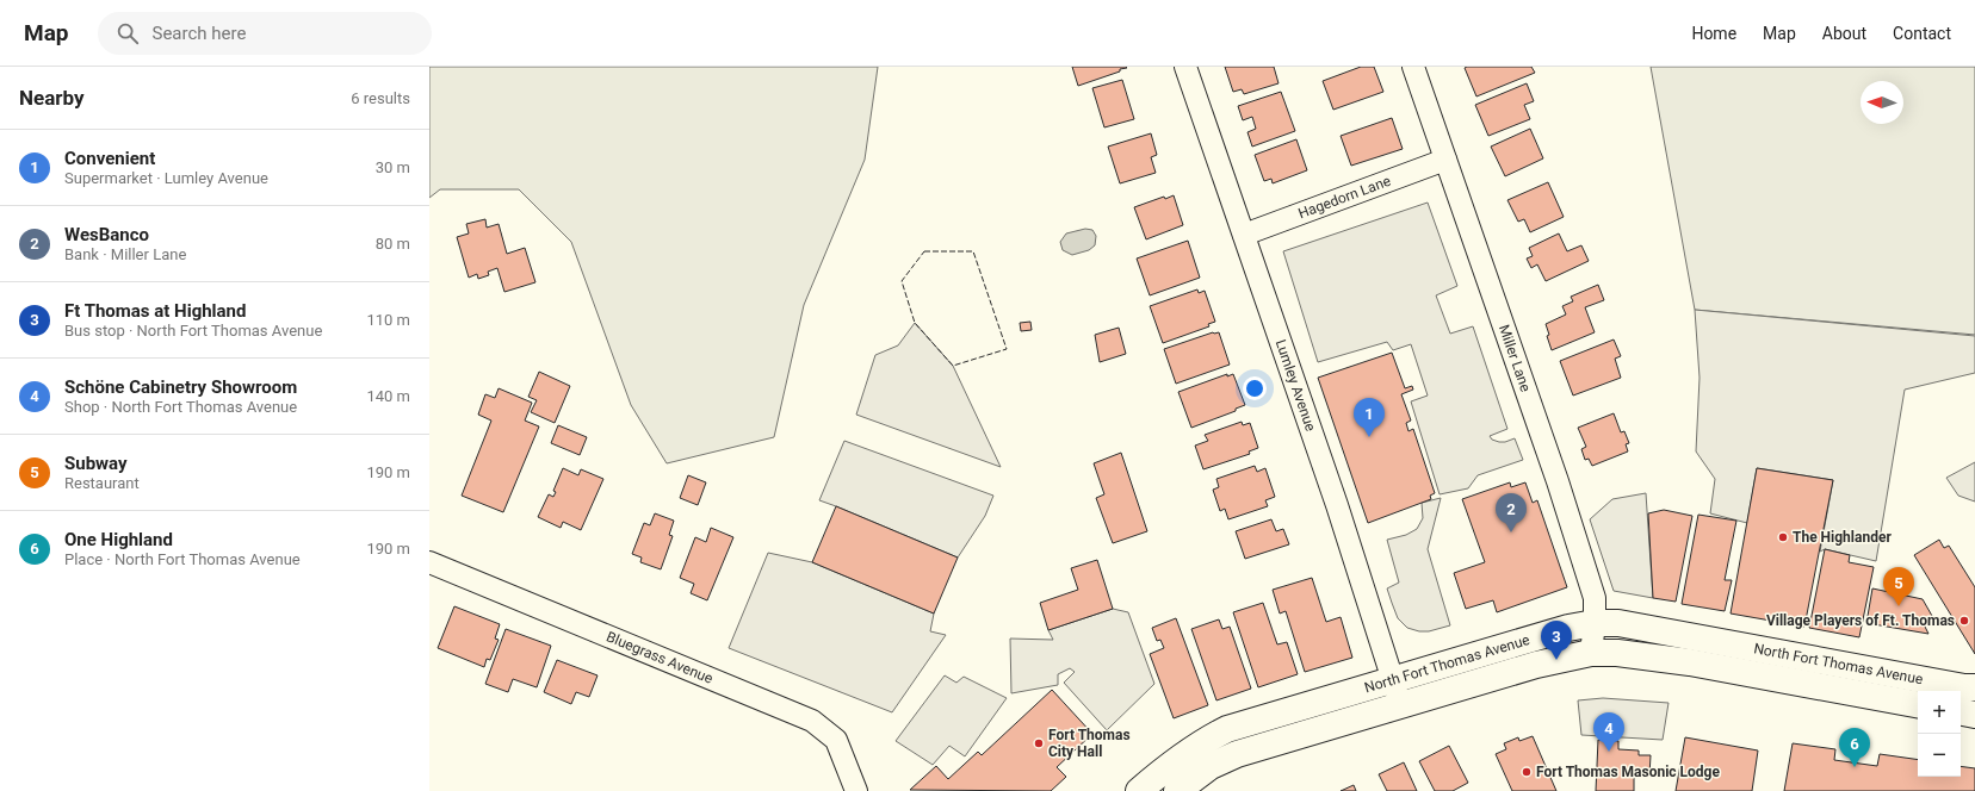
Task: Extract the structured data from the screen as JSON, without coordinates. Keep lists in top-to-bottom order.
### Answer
{
  "streets": {
    "main road": ["North Fort Thomas Avenue"],
    "street": [
      "Hagedorn Lane",
      "Miller Lane",
      "Lumley Avenue",
      "Bluegrass Avenue"
    ]
  },
  "crossings": [
    ["Hagedorn Lane", "Miller Lane"],
    ["Hagedorn Lane", "Lumley Avenue"],
    ["Miller Lane", "North Fort Thomas Avenue"],
    ["Lumley Avenue", "North Fort Thomas Avenue"]
  ],
  "places": [
    "The Highlander",
    "Village Players of Ft. Thomas",
    "Fort Thomas City Hall",
    "Fort Thomas Masonic Lodge"
  ],
  "north": "left",
  "page": {
    "header": "Map",
    "search": "Search here",
    "nav": [
      "Home",
      "Map",
      "About",
      "Contact"
    ],
    "heading": ["Nearby", "6 results"],
    "list": [
      {
        "mark": "1",
        "name": "Convenient",
        "note": "Supermarket · Lumley Avenue",
        "value": "30 m"
      },
      {
        "mark": "2",
        "name": "WesBanco",
        "note": "Bank · Miller Lane",
        "value": "80 m"
      },
      {
        "mark": "3",
        "name": "Ft Thomas at Highland",
        "note": "Bus stop · North Fort Thomas Avenue",
        "value": "110 m"
      },
      {
        "mark": "4",
        "name": "Schöne Cabinetry Showroom",
        "note": "Shop · North Fort Thomas Avenue",
        "value": "140 m"
      },
      {
        "mark": "5",
        "name": "Subway",
        "note": "Restaurant",
        "value": "190 m"
      },
      {
        "mark": "6",
        "name": "One Highland",
        "note": "Place · North Fort Thomas Avenue",
        "value": "190 m"
      }
    ],
    "pins": [
      "1",
      "2",
      "5",
      "3",
      "4",
      "6"
    ],
    "map_buttons": ["+", "−"]
  }
}
